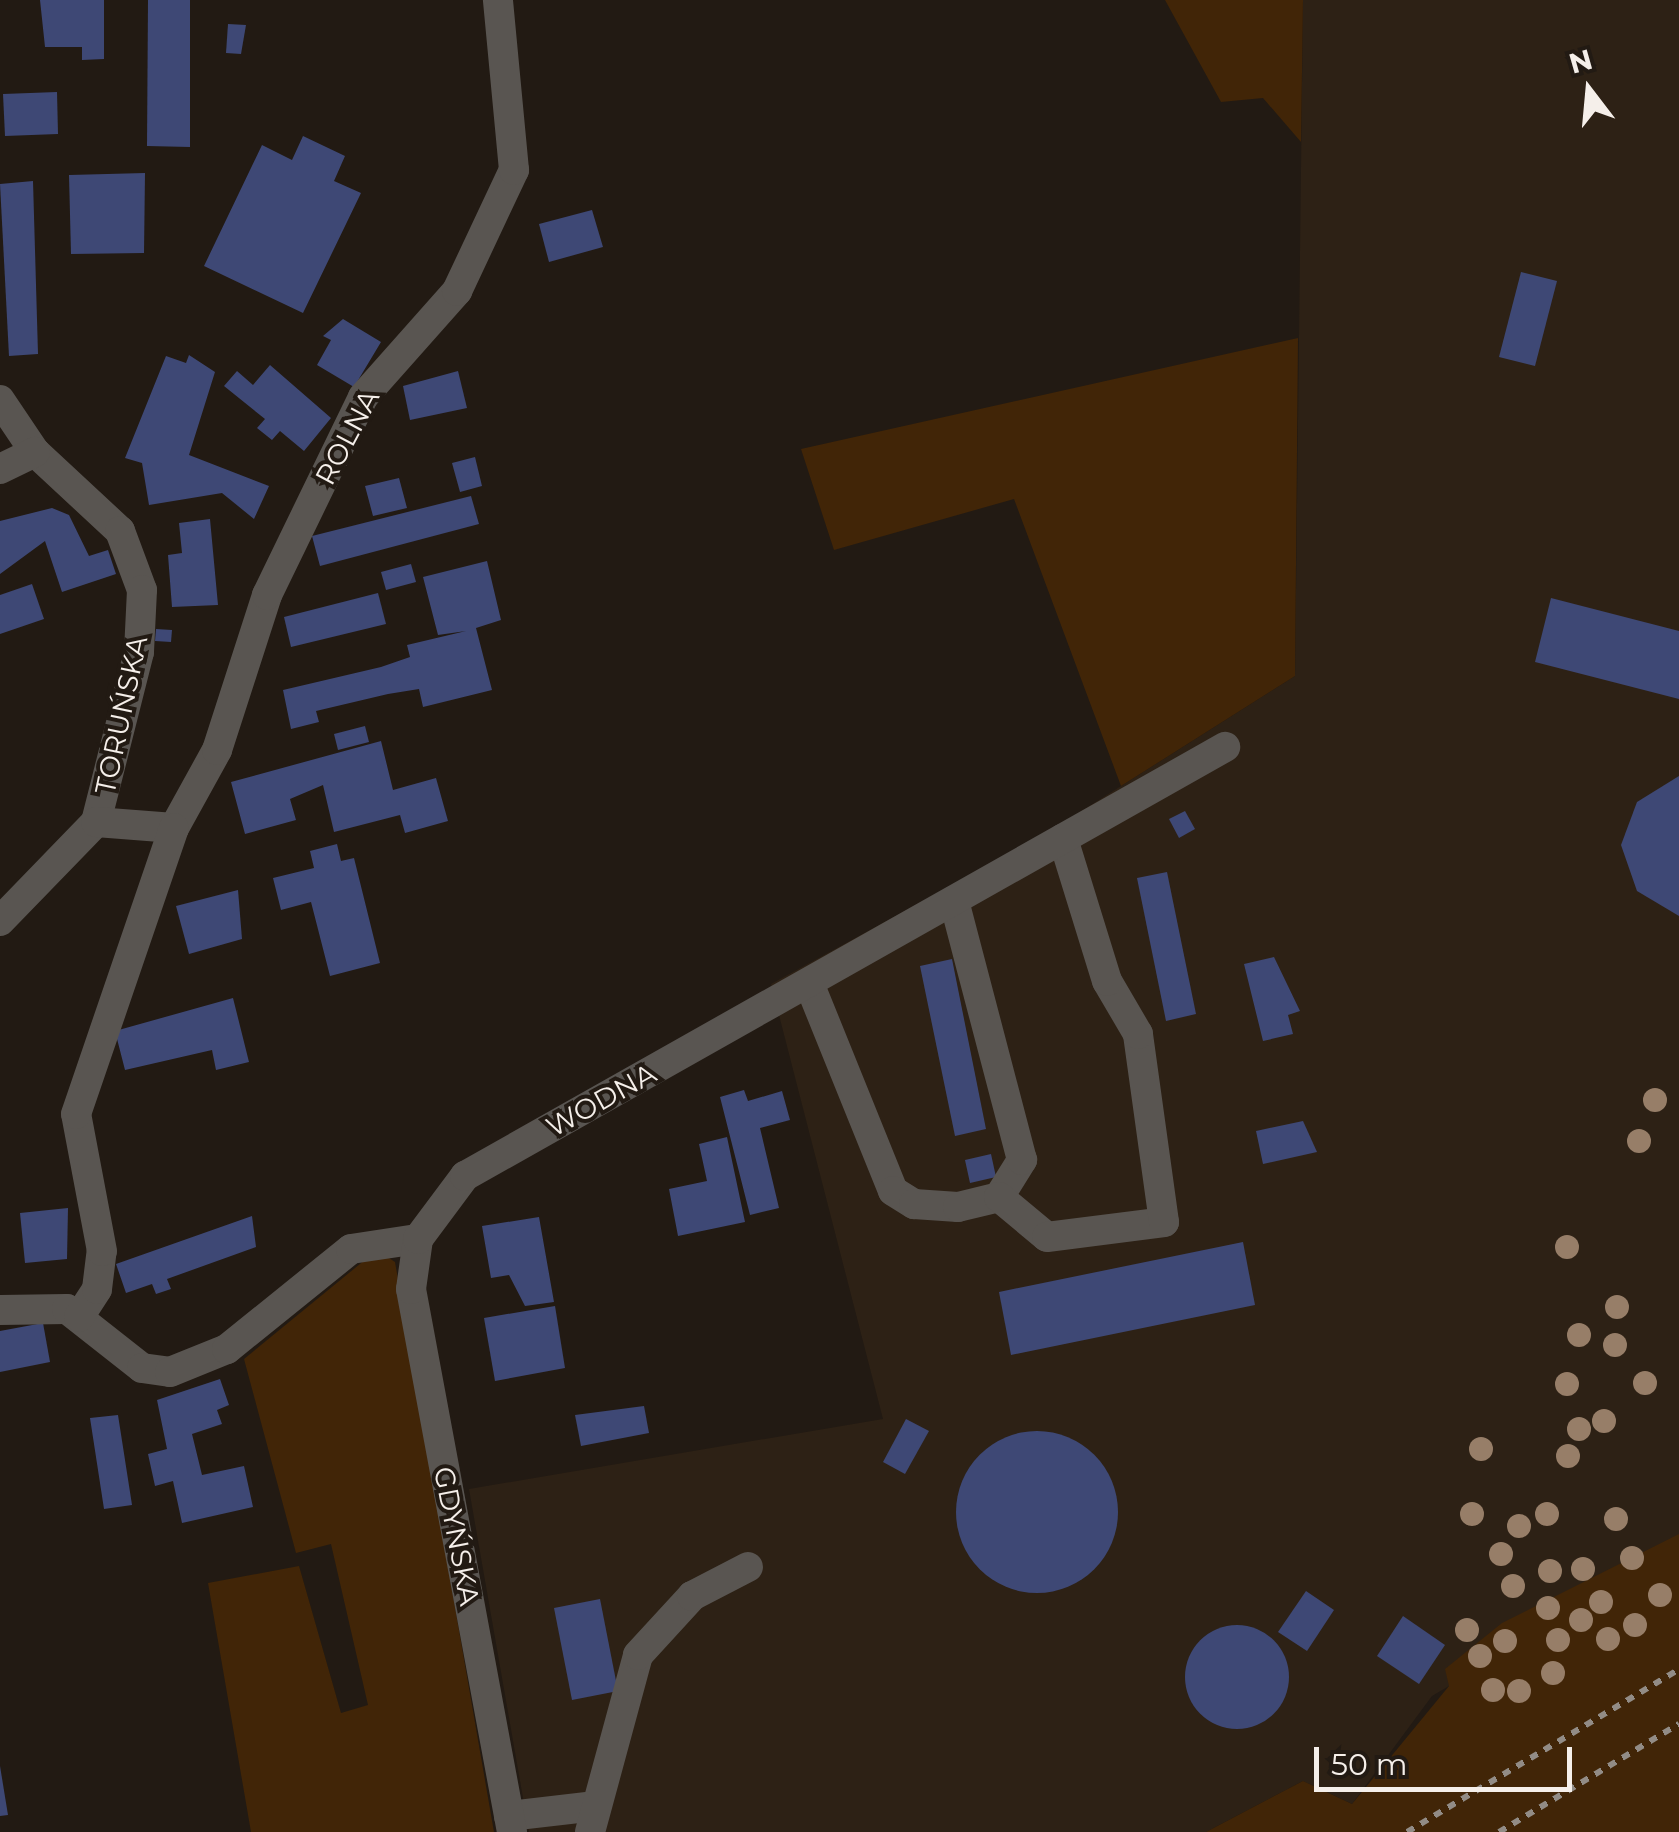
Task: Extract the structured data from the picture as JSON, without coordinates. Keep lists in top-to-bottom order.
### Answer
{
  "streets": {
    "street": [
      "ROLNA",
      "TORUŃSKA",
      "WODNA",
      "GDYŃSKA"
    ]
  },
  "crossings": [
    ["WODNA", "GDYŃSKA"]
  ],
  "scale_bar": "50 m",
  "north": "top"
}
